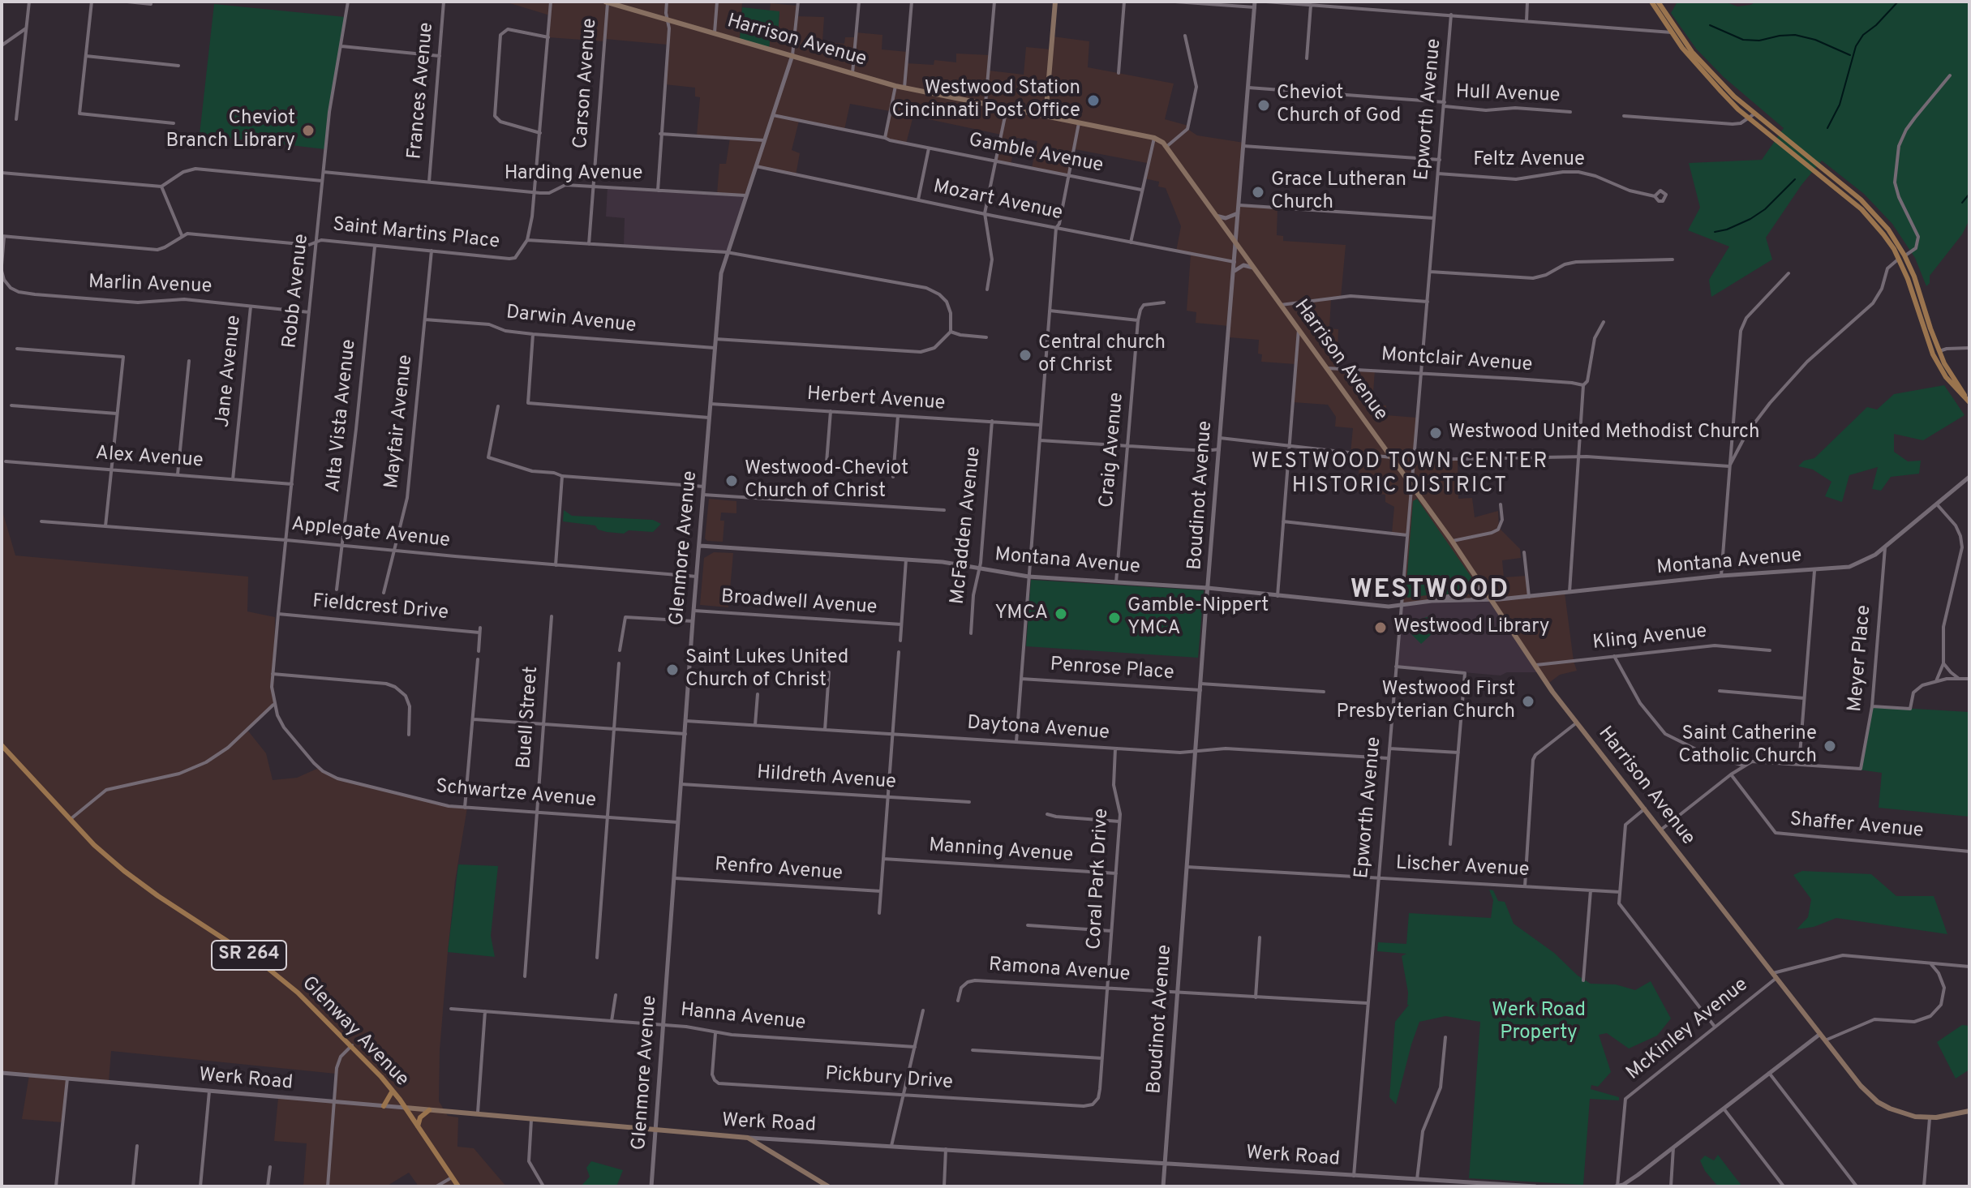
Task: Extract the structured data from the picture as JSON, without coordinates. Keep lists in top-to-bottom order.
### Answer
{
  "streets": {
    "main road": [
      "Harrison Avenue",
      "SR 264",
      "Glenway Avenue",
      "Werk Road"
    ],
    "street": [
      "Carson Avenue",
      "Frances Avenue",
      "Hull Avenue",
      "Epworth Avenue",
      "Gamble Avenue",
      "Feltz Avenue",
      "Harding Avenue",
      "Mozart Avenue",
      "Saint Martins Place",
      "Marlin Avenue",
      "Robb Avenue",
      "Darwin Avenue",
      "Montclair Avenue",
      "Jane Avenue",
      "Herbert Avenue",
      "Alta Vista Avenue",
      "Mayfair Avenue",
      "Craig Avenue",
      "Alex Avenue",
      "Boudinot Avenue",
      "McFadden Avenue",
      "Applegate Avenue",
      "Glenmore Avenue",
      "Montana Avenue",
      "Broadwell Avenue",
      "Fieldcrest Drive",
      "Kling Avenue",
      "Meyer Place",
      "Penrose Place",
      "Buell Street",
      "Daytona Avenue",
      "Hildreth Avenue",
      "Schwartze Avenue",
      "Shaffer Avenue",
      "Manning Avenue",
      "Lischer Avenue",
      "Renfro Avenue",
      "Coral Park Drive",
      "Ramona Avenue",
      "Hanna Avenue",
      "McKinley Avenue",
      "Pickbury Drive"
    ]
  },
  "crossings": [
    ["Harrison Avenue", "Carson Avenue"],
    ["Harrison Avenue", "Epworth Avenue"],
    ["Harrison Avenue", "Montclair Avenue"],
    ["Harrison Avenue", "Boudinot Avenue"],
    ["Harrison Avenue", "Glenmore Avenue"],
    ["Harrison Avenue", "Montana Avenue"],
    ["Harrison Avenue", "Kling Avenue"],
    ["Harrison Avenue", "McKinley Avenue"],
    ["Carson Avenue", "Harding Avenue"],
    ["Carson Avenue", "Saint Martins Place"],
    ["Frances Avenue", "Harding Avenue"],
    ["Hull Avenue", "Epworth Avenue"],
    ["Hull Avenue", "Boudinot Avenue"],
    ["Epworth Avenue", "Feltz Avenue"],
    ["Epworth Avenue", "Montclair Avenue"],
    ["Epworth Avenue", "Montana Avenue"],
    ["Epworth Avenue", "Daytona Avenue"],
    ["Epworth Avenue", "Lischer Avenue"],
    ["Epworth Avenue", "Ramona Avenue"],
    ["Epworth Avenue", "Werk Road"],
    ["Gamble Avenue", "Glenmore Avenue"],
    ["Harding Avenue", "Robb Avenue"],
    ["Harding Avenue", "Glenmore Avenue"],
    ["Mozart Avenue", "Boudinot Avenue"],
    ["Mozart Avenue", "Glenmore Avenue"],
    ["Saint Martins Place", "Robb Avenue"],
    ["Saint Martins Place", "Alta Vista Avenue"],
    ["Saint Martins Place", "Mayfair Avenue"],
    ["Saint Martins Place", "Glenmore Avenue"],
    ["Marlin Avenue", "Robb Avenue"],
    ["Marlin Avenue", "Jane Avenue"],
    ["Robb Avenue", "Alex Avenue"],
    ["Robb Avenue", "Applegate Avenue"],
    ["Robb Avenue", "Fieldcrest Drive"],
    ["Robb Avenue", "Schwartze Avenue"],
    ["Darwin Avenue", "Mayfair Avenue"],
    ["Darwin Avenue", "Glenmore Avenue"],
    ["Jane Avenue", "Alex Avenue"],
    ["Herbert Avenue", "McFadden Avenue"],
    ["Herbert Avenue", "Glenmore Avenue"],
    ["Alta Vista Avenue", "Applegate Avenue"],
    ["Mayfair Avenue", "Applegate Avenue"],
    ["Craig Avenue", "Montana Avenue"],
    ["Boudinot Avenue", "Montana Avenue"],
    ["Boudinot Avenue", "Penrose Place"],
    ["Boudinot Avenue", "Daytona Avenue"],
    ["Boudinot Avenue", "Lischer Avenue"],
    ["Boudinot Avenue", "Ramona Avenue"],
    ["Boudinot Avenue", "Werk Road"],
    ["McFadden Avenue", "Montana Avenue"],
    ["Applegate Avenue", "Glenmore Avenue"],
    ["Glenmore Avenue", "Montana Avenue"],
    ["Glenmore Avenue", "Broadwell Avenue"],
    ["Glenmore Avenue", "Daytona Avenue"],
    ["Glenmore Avenue", "Hildreth Avenue"],
    ["Glenmore Avenue", "Schwartze Avenue"],
    ["Glenmore Avenue", "Renfro Avenue"],
    ["Glenmore Avenue", "Hanna Avenue"],
    ["Glenmore Avenue", "Werk Road"],
    ["Montana Avenue", "Meyer Place"],
    ["Buell Street", "Schwartze Avenue"],
    ["Daytona Avenue", "Coral Park Drive"],
    ["Manning Avenue", "Coral Park Drive"],
    ["Coral Park Drive", "Ramona Avenue"],
    ["Coral Park Drive", "Pickbury Drive"],
    ["Hanna Avenue", "Pickbury Drive"],
    ["Glenway Avenue", "Werk Road"]
  ],
  "districts": ["WESTWOOD TOWN CENTER HISTORIC DISTRICT", "WESTWOOD"],
  "parks": ["Werk Road Property"],
  "places": [
    "Westwood Station Cincinnati Post Office",
    "Cheviot Church of God",
    "Cheviot Branch Library",
    "Grace Lutheran Church",
    "Central church of Christ",
    "Westwood United Methodist Church",
    "Westwood-Cheviot Church of Christ",
    "YMCA",
    "Gamble-Nippert YMCA",
    "Westwood Library",
    "Saint Lukes United Church of Christ",
    "Westwood First Presbyterian Church",
    "Saint Catherine Catholic Church"
  ]
}
